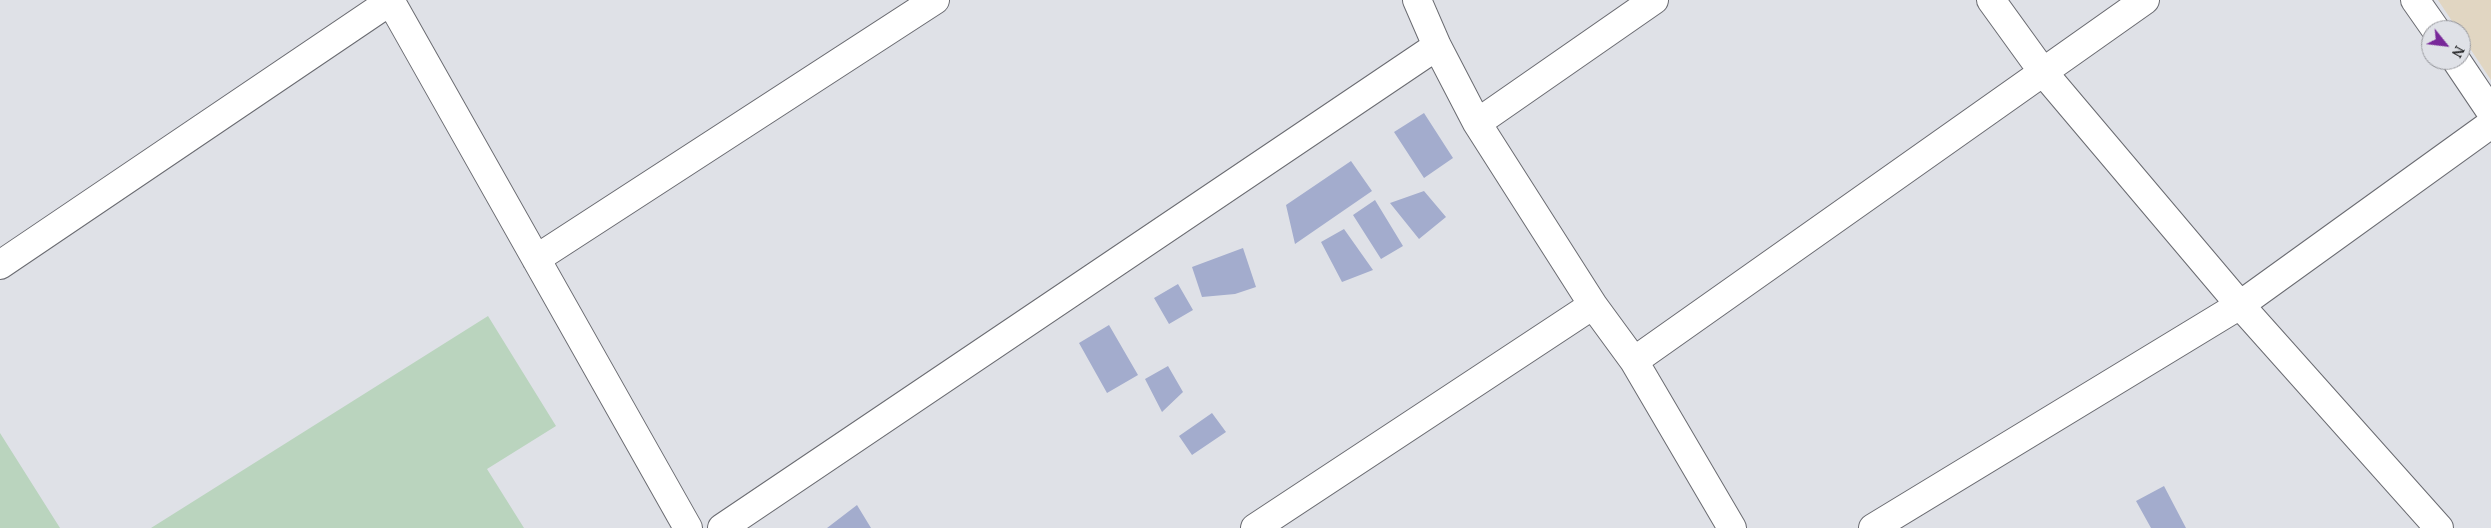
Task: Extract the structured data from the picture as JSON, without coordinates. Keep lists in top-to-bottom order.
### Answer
{
  "north": "bottom right"
}
